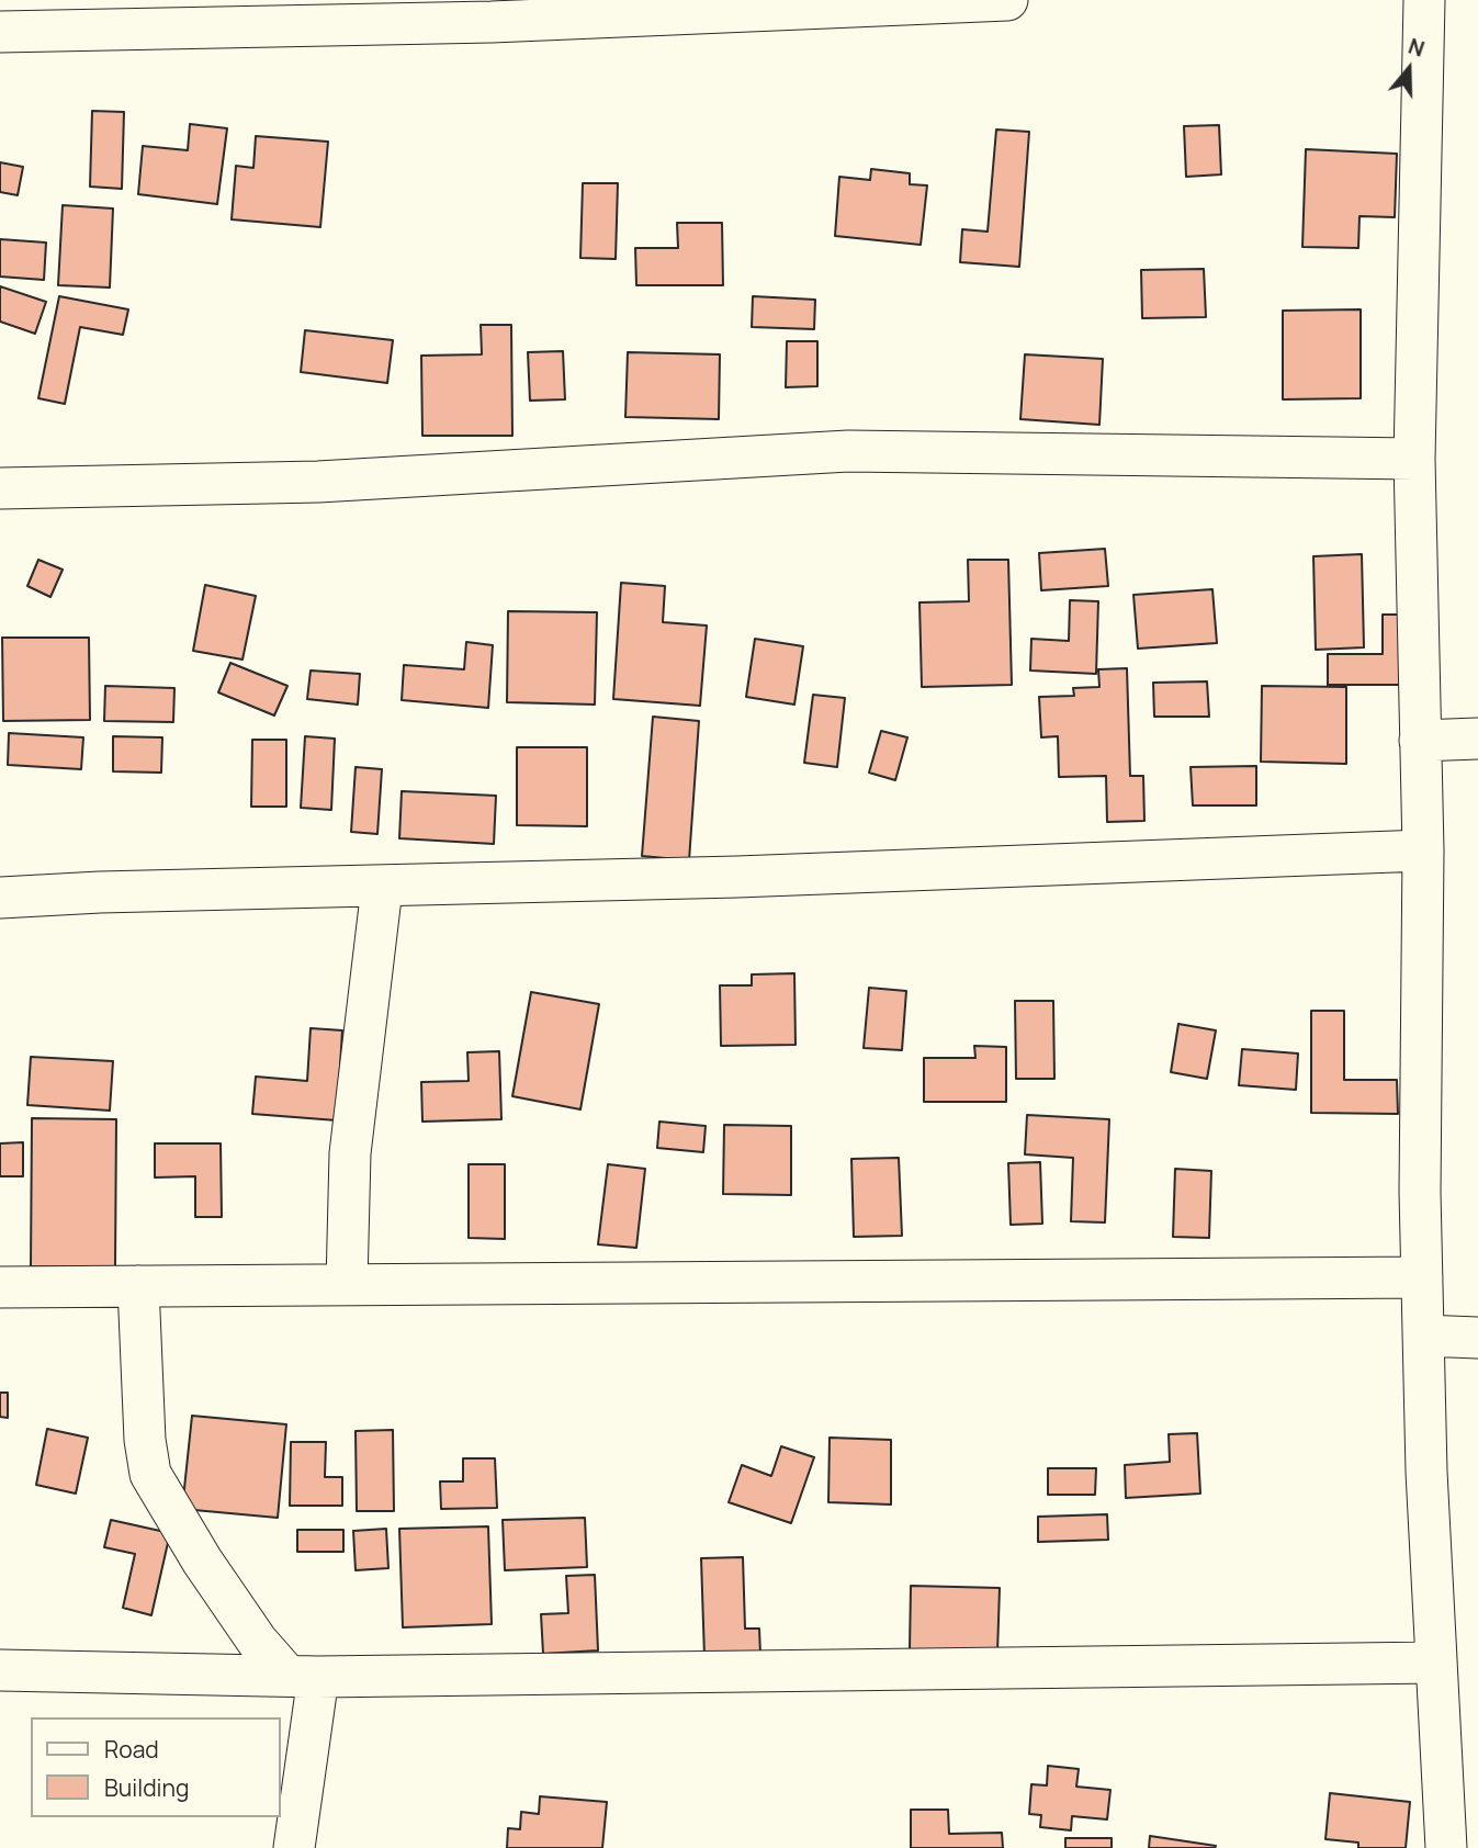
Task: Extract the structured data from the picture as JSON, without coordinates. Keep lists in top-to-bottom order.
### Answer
{
  "legend": ["Road", "Building"],
  "north": "top"
}
